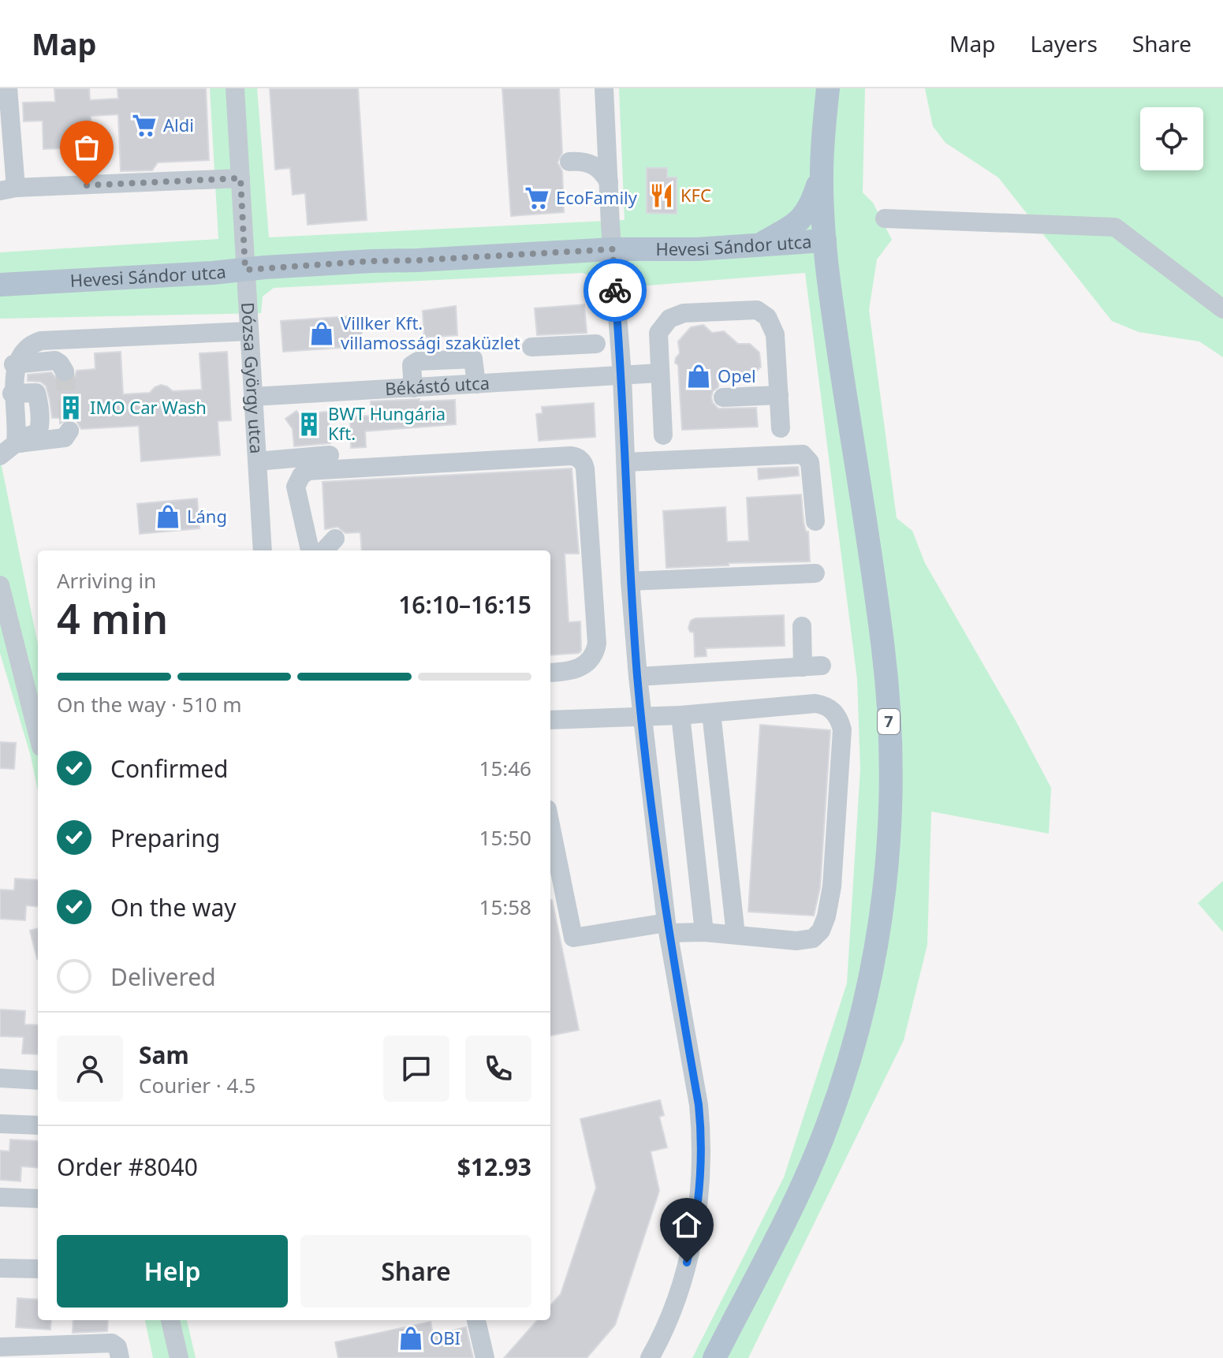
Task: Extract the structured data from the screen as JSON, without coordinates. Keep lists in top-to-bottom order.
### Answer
{
  "streets": {
    "main road": ["Hevesi Sándor utca", "7"],
    "street": ["Dózsa György utca", "Békástó utca"]
  },
  "crossings": [
    ["Hevesi Sándor utca", "Dózsa György utca"],
    ["Hevesi Sándor utca", "7"],
    ["Dózsa György utca", "Békástó utca"]
  ],
  "places": {
    "supermarket": ["Aldi", "EcoFamily"],
    "restaurant": ["KFC"],
    "shop": [
      "Villker Kft. villamossági szaküzlet",
      "Opel",
      "Láng",
      "OBI"
    ],
    "building": ["IMO Car Wash", "BWT Hungária Kft."]
  },
  "page": {
    "header": "Map",
    "nav": ["Map", "Layers", "Share"],
    "heading": ["4 min", "Arriving in", "16:10–16:15"],
    "panel": [
      "Sam",
      "Courier · 4.5",
      "Order #8040",
      "$12.93"
    ],
    "bar": "On the way · 510 m",
    "list": [
      ["Confirmed", "15:46"],
      ["Preparing", "15:50"],
      ["On the way", "15:58"],
      "Delivered"
    ],
    "buttons": ["Help", "Share"]
  }
}
